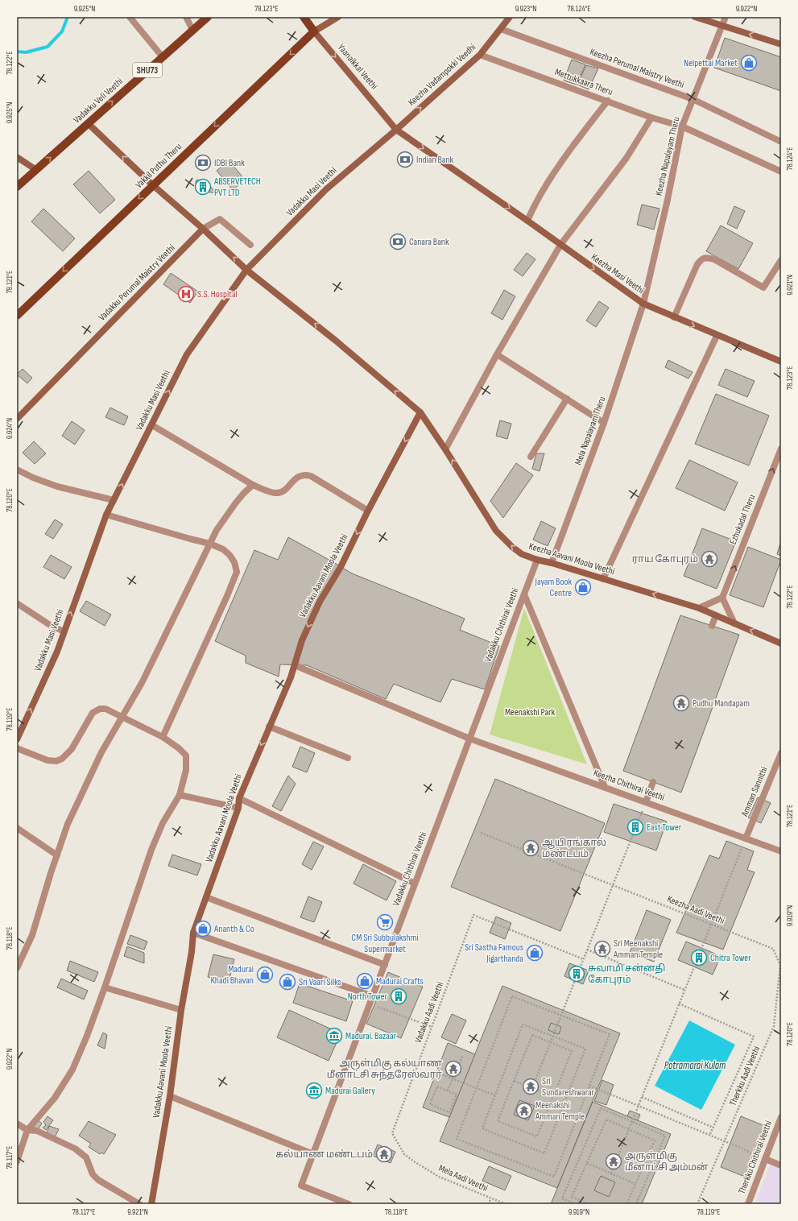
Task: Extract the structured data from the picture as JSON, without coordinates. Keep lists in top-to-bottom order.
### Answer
{
  "streets": {
    "main road": [
      "Yaanaikkal Veethi",
      "SHU73",
      "Keezha Vadampokki Veedhi",
      "Vadakku Veli Veethi",
      "Vakkil Puthu Theru",
      "Vadakku Masi Veethi",
      "Keezha Masi Veethi",
      "Vadakku Perumal Maistry Veethi",
      "Keezha Aavani Moola Veethi",
      "Vadakku Aavani Moola Veethi"
    ],
    "street": [
      "Keezha Perumal Maistry Veethi",
      "Mettukkaara Theru",
      "Keezha Napalayam Theru",
      "Mela Napalayam Theru",
      "Ezhukadal Theru",
      "Vadakku Chithirai Veethi",
      "Keezha Chithirai Veethi",
      "Amman Sannithi",
      "Therkku Chithirai Veethi"
    ],
    "path": [
      "Keezha Aadi Veethi",
      "Vadakku Aadi Veethi",
      "Therkku Aadi Veethi",
      "Mela Aadi Veethi"
    ]
  },
  "crossings": [
    ["Yaanaikkal Veethi", "Keezha Vadampokki Veedhi"],
    ["Yaanaikkal Veethi", "Vakkil Puthu Theru"],
    ["Yaanaikkal Veethi", "Vadakku Masi Veethi"],
    ["Yaanaikkal Veethi", "Keezha Masi Veethi"],
    ["Keezha Perumal Maistry Veethi", "Keezha Vadampokki Veedhi"],
    ["Keezha Perumal Maistry Veethi", "Keezha Napalayam Theru"],
    ["Keezha Vadampokki Veedhi", "Mettukkaara Theru"],
    ["Keezha Vadampokki Veedhi", "Vadakku Masi Veethi"],
    ["Keezha Vadampokki Veedhi", "Keezha Masi Veethi"],
    ["Mettukkaara Theru", "Keezha Napalayam Theru"],
    ["Vadakku Veli Veethi", "Keezha Aavani Moola Veethi"],
    ["Keezha Napalayam Theru", "Keezha Masi Veethi"],
    ["Keezha Napalayam Theru", "Mela Napalayam Theru"],
    ["Vakkil Puthu Theru", "Keezha Aavani Moola Veethi"],
    ["Vadakku Masi Veethi", "Keezha Masi Veethi"],
    ["Vadakku Masi Veethi", "Keezha Aavani Moola Veethi"],
    ["Keezha Masi Veethi", "Mela Napalayam Theru"],
    ["Vadakku Perumal Maistry Veethi", "Keezha Aavani Moola Veethi"],
    ["Mela Napalayam Theru", "Keezha Aavani Moola Veethi"],
    ["Keezha Aavani Moola Veethi", "Vadakku Aavani Moola Veethi"],
    ["Keezha Aavani Moola Veethi", "Vadakku Chithirai Veethi"],
    ["Vadakku Aavani Moola Veethi", "Keezha Chithirai Veethi"],
    ["Vadakku Chithirai Veethi", "Keezha Chithirai Veethi"],
    ["Keezha Chithirai Veethi", "Amman Sannithi"],
    ["Keezha Aadi Veethi", "Therkku Aadi Veethi"],
    ["Vadakku Aadi Veethi", "Mela Aadi Veethi"]
  ],
  "one_way": [
    "Yaanaikkal Veethi",
    "Keezha Vadampokki Veedhi",
    "Vadakku Veli Veethi",
    "Vakkil Puthu Theru",
    "Vadakku Masi Veethi",
    "Keezha Masi Veethi",
    "Ezhukadal Theru",
    "Keezha Aavani Moola Veethi",
    "Vadakku Aavani Moola Veethi"
  ],
  "water": ["Potramarai Kulam"],
  "parks": ["Meenakshi Park"],
  "places": {
    "shop": [
      "Nelpettai Market",
      "Jayam Book Centre",
      "Ananth & Co",
      "Sri Sastha Famous Jigarthanda",
      "Madurai Khadi Bhavan",
      "Madurai Crafts",
      "Sri Vaari Silks"
    ],
    "bank": ["Indian Bank", "IDBI Bank", "Canara Bank"],
    "building": [
      "ABSERVETECH PVT LTD",
      "East Tower",
      "Chitra Tower",
      "சுவாமி சன்னதி கோபுரம்",
      "North Tower"
    ],
    "hospital": ["S.S. Hospital"],
    "temple": [
      "ராய கோபுரம்",
      "Pudhu Mandapam",
      "ஆயிரங்கால் மண்டபம்",
      "Sri Meenakshi Amman Temple",
      "அருள்மிகு கல்யாண மீனாட்சி சுந்தரேஸ்வரர்",
      "Sri Sundareshwarar",
      "Meenakshi Amman Temple",
      "கல்யாண மண்டபம்",
      "அருள்மிகு மீனாட்சி அம்மன்"
    ],
    "supermarket": ["CM Sri Subbulakshmi Supermarket"],
    "museum": ["Madurai. Bazaar", "Madurai Gallery"]
  },
  "coordinates": [
    "9.925°N",
    "78.123°E",
    "9.923°N",
    "78.124°E",
    "9.922°N",
    "78.122°E",
    "78.121°E",
    "9.921°N",
    "9.924°N",
    "78.120°E",
    "78.119°E",
    "9.919°N",
    "78.118°E",
    "78.117°E"
  ]
}
